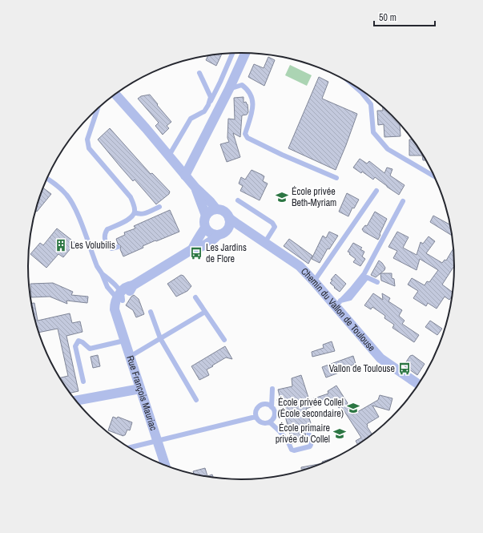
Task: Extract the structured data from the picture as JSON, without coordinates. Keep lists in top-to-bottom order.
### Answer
{
  "streets": {
    "street": ["Chemin du Vallon de Toulouse", "Rue François Mauriac"]
  },
  "crossings": [
    ["Chemin du Vallon de Toulouse", "Rue François Mauriac"]
  ],
  "places": {
    "school or university": ["École privée Beth-Myriam", "École privée Collel (École secondaire)", "École primaire privée du Collel"],
    "building": ["Les Volubilis"],
    "bus stop": ["Les Jardins de Flore", "Vallon de Toulouse"]
  },
  "scale_bar": "50 m"
}
